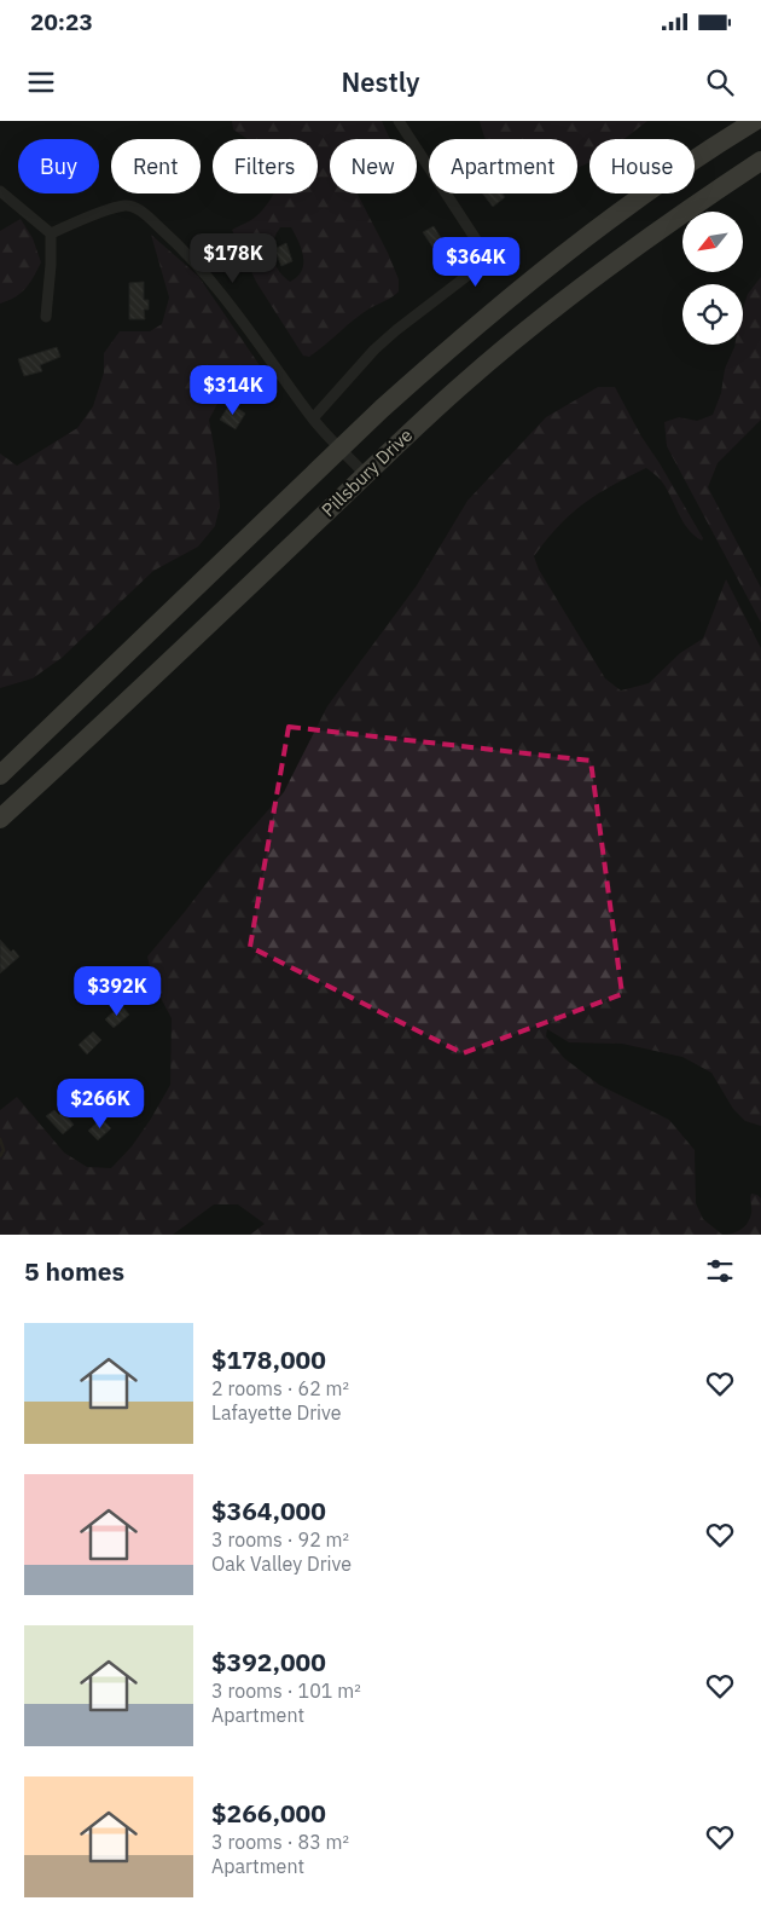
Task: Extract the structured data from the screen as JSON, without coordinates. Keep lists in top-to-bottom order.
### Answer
{
  "streets": {
    "highway": ["Pillsbury Drive"]
  },
  "north": "bottom left",
  "page": {
    "status": "20:23",
    "header": "Nestly",
    "chip": [
      "Buy",
      "Rent",
      "Filters",
      "New",
      "Apartment",
      "House"
    ],
    "price": [
      "$178K",
      "$364K",
      "$314K",
      "$392K",
      "$266K"
    ],
    "heading": "5 homes",
    "list": [
      {
        "name": "$178,000",
        "note": "2 rooms · 62 m² · Lafayette Drive"
      },
      {
        "name": "$364,000",
        "note": "3 rooms · 92 m² · Oak Valley Drive"
      },
      {
        "name": "$392,000",
        "note": "3 rooms · 101 m² · Apartment"
      },
      {
        "name": "$266,000",
        "note": "3 rooms · 83 m² · Apartment"
      }
    ]
  }
}
